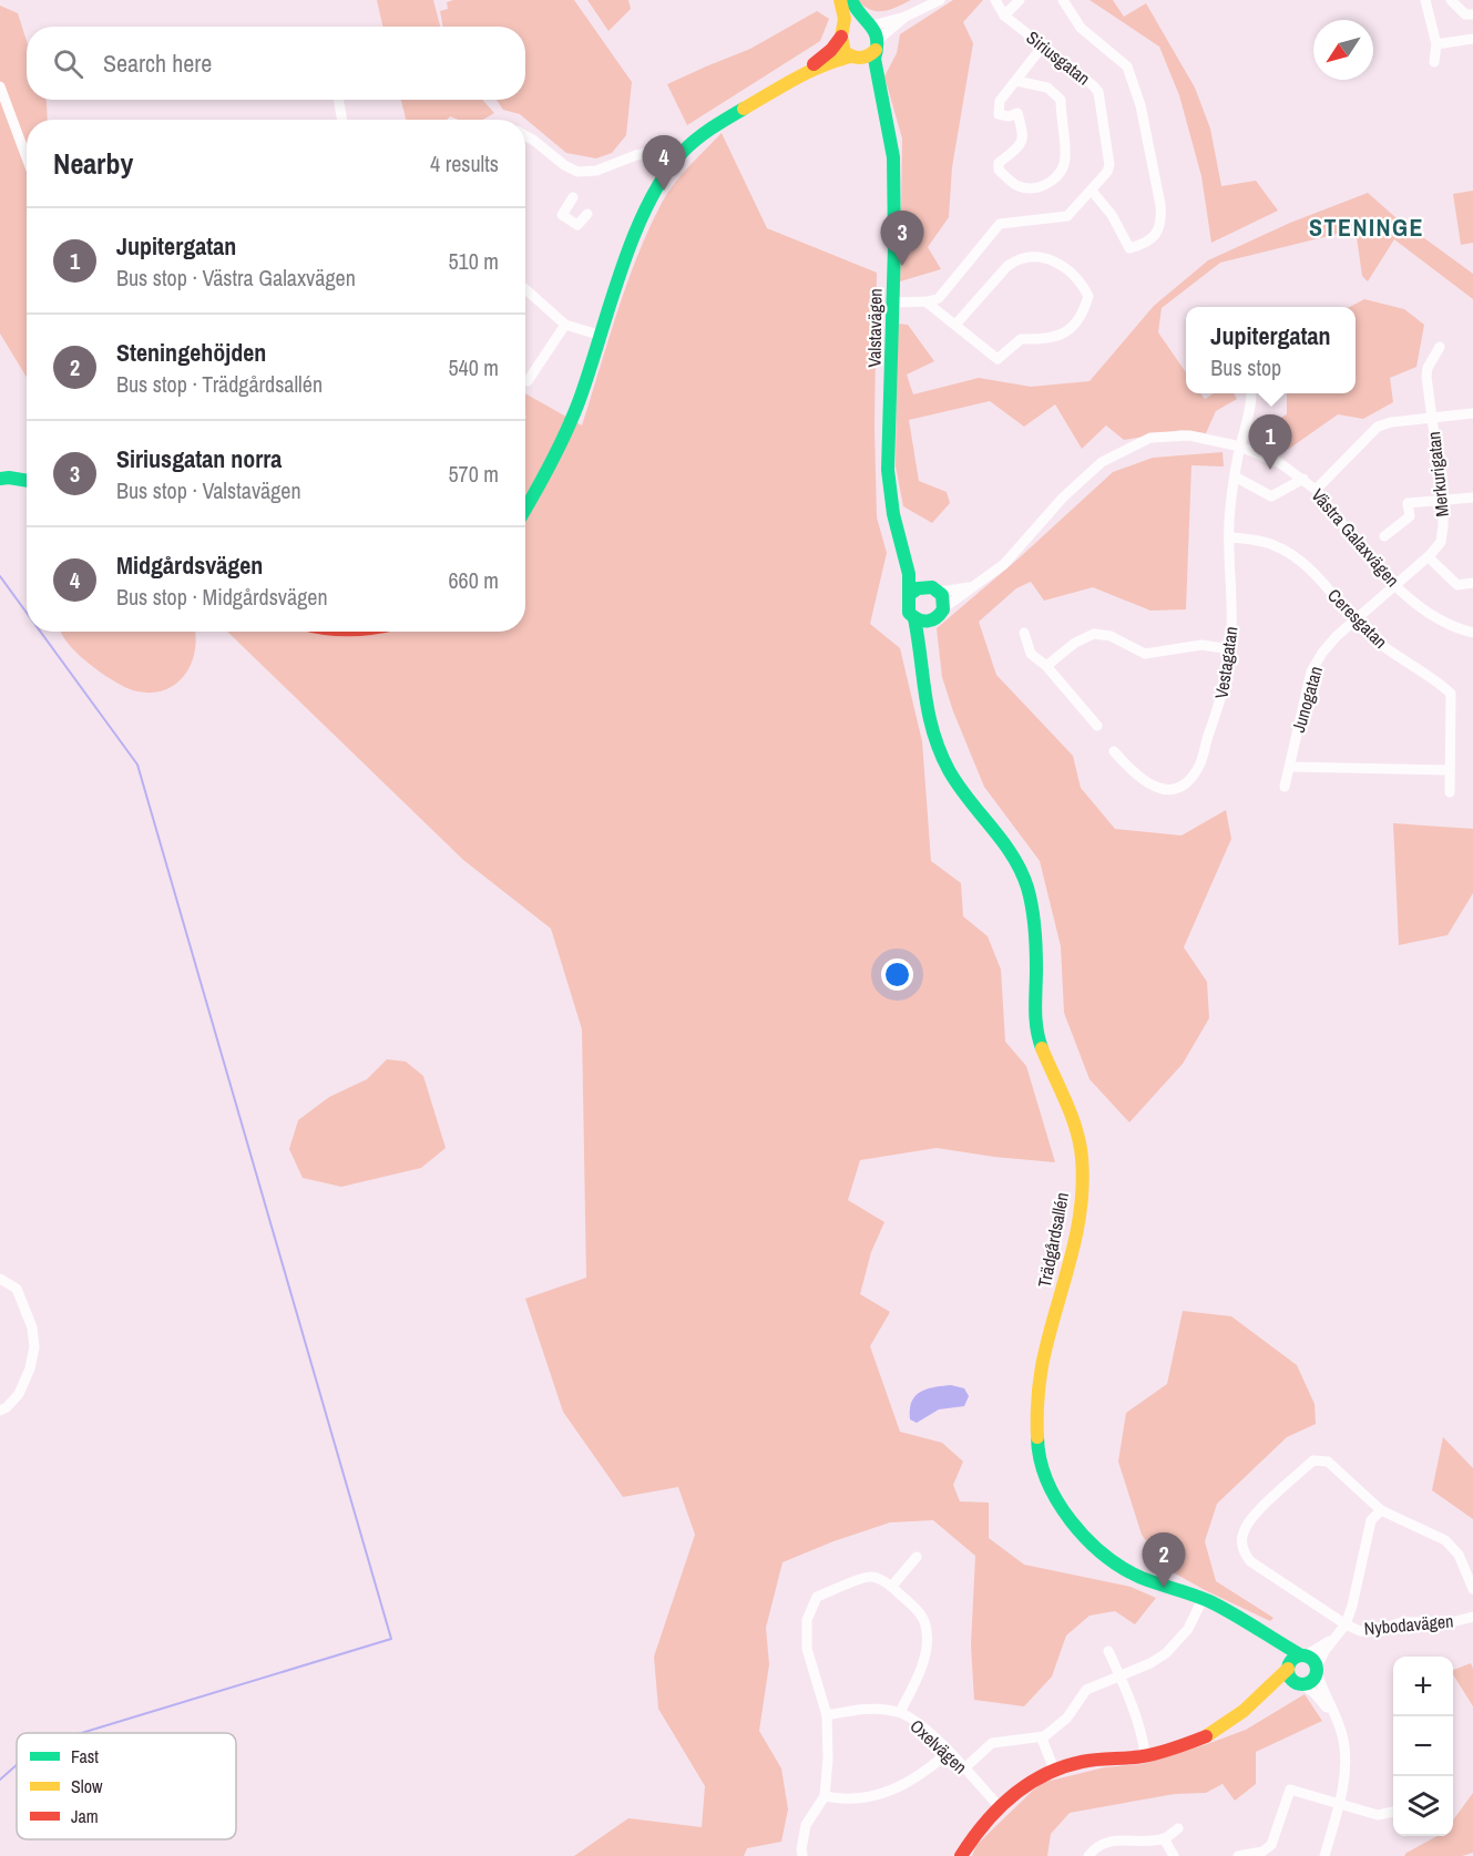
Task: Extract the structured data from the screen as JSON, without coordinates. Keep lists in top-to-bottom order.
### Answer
{
  "streets": {
    "street": [
      "Siriusgatan",
      "Valstavägen",
      "Merkurigatan",
      "Västra Galaxvägen",
      "Ceresgatan",
      "Vestagatan",
      "Junogatan",
      "Trädgårdsallén",
      "Nybodavägen",
      "Oxelvägen"
    ]
  },
  "crossings": [
    ["Valstavägen", "Västra Galaxvägen"],
    ["Valstavägen", "Trädgårdsallén"],
    ["Merkurigatan", "Västra Galaxvägen"],
    ["Merkurigatan", "Junogatan"],
    ["Västra Galaxvägen", "Vestagatan"],
    ["Västra Galaxvägen", "Junogatan"],
    ["Västra Galaxvägen", "Trädgårdsallén"],
    ["Ceresgatan", "Vestagatan"],
    ["Ceresgatan", "Junogatan"],
    ["Trädgårdsallén", "Nybodavägen"]
  ],
  "districts": ["STENINGE"],
  "legend": ["Fast", "Slow", "Jam"],
  "north": "bottom left",
  "page": {
    "search": "Search here",
    "heading": ["Nearby", "4 results"],
    "pins": [
      "4",
      "3",
      "1",
      "2"
    ],
    "list": [
      {
        "mark": "1",
        "name": "Jupitergatan",
        "note": "Bus stop · Västra Galaxvägen",
        "value": "510 m"
      },
      {
        "mark": "2",
        "name": "Steningehöjden",
        "note": "Bus stop · Trädgårdsallén",
        "value": "540 m"
      },
      {
        "mark": "3",
        "name": "Siriusgatan norra",
        "note": "Bus stop · Valstavägen",
        "value": "570 m"
      },
      {
        "mark": "4",
        "name": "Midgårdsvägen",
        "note": "Bus stop · Midgårdsvägen",
        "value": "660 m"
      }
    ],
    "popup": ["Jupitergatan", "Bus stop"],
    "map_buttons": ["+", "−"]
  }
}
